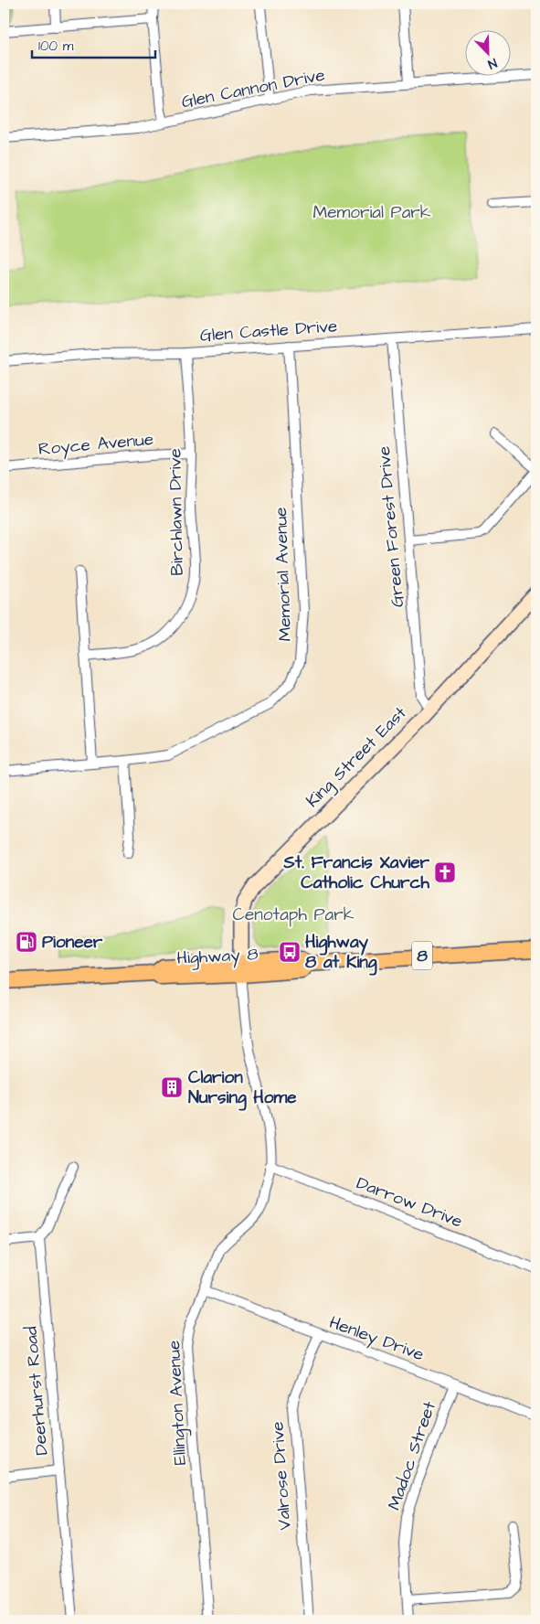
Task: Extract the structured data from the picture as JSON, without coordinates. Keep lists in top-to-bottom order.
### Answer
{
  "streets": {
    "main road": ["King Street East", "8", "Highway 8"],
    "street": [
      "Glen Cannon Drive",
      "Glen Castle Drive",
      "Royce Avenue",
      "Birchlawn Drive",
      "Green Forest Drive",
      "Memorial Avenue",
      "Darrow Drive",
      "Henley Drive",
      "Deerhurst Road",
      "Ellington Avenue",
      "Madoc Street",
      "Valrose Drive"
    ]
  },
  "crossings": [
    ["Glen Castle Drive", "Birchlawn Drive"],
    ["Glen Castle Drive", "Green Forest Drive"],
    ["Glen Castle Drive", "Memorial Avenue"],
    ["Royce Avenue", "Birchlawn Drive"],
    ["Green Forest Drive", "King Street East"],
    ["King Street East", "Highway 8"],
    ["King Street East", "Ellington Avenue"],
    ["Highway 8", "Ellington Avenue"],
    ["Darrow Drive", "Ellington Avenue"],
    ["Henley Drive", "Ellington Avenue"],
    ["Henley Drive", "Madoc Street"],
    ["Henley Drive", "Valrose Drive"]
  ],
  "parks": ["Memorial Park", "Cenotaph Park"],
  "places": {
    "church": ["St. Francis Xavier Catholic Church"],
    "fuel station": ["Pioneer"],
    "bus stop": ["Highway 8 at King"],
    "building": ["Clarion Nursing Home"]
  },
  "scale_bar": "100 m",
  "north": "bottom right"
}
